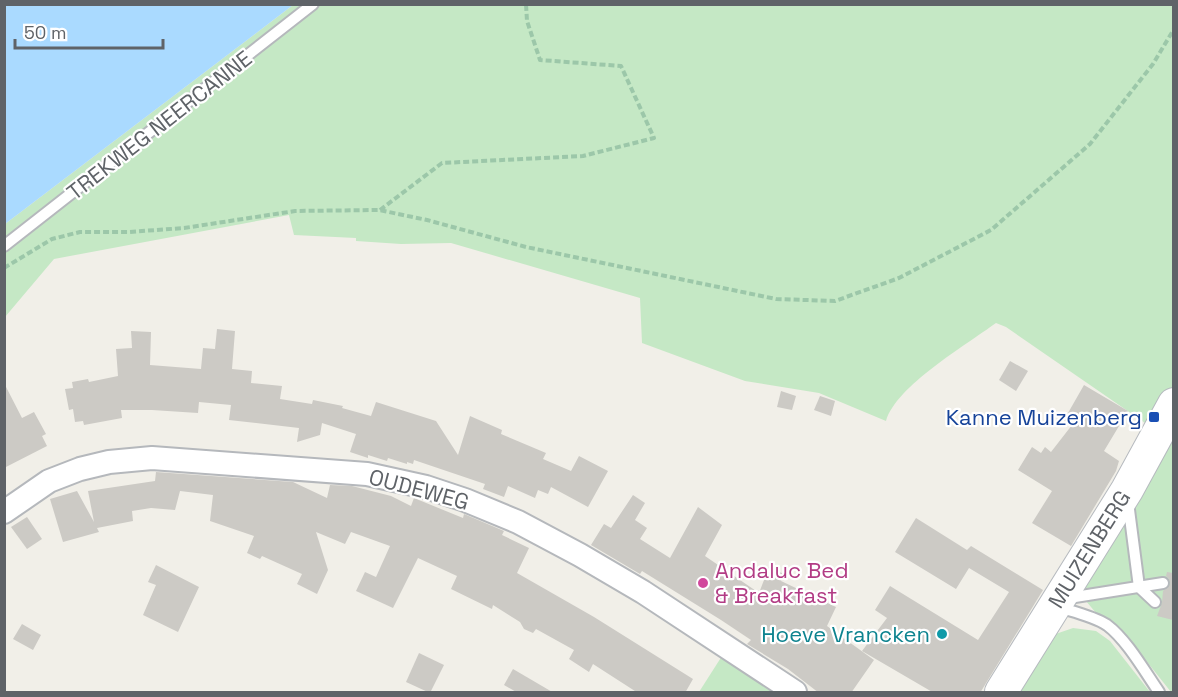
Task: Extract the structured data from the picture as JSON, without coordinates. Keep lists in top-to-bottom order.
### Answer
{
  "streets": {
    "street": ["OUDEWEG", "MUIZENBERG"],
    "lane": ["TREKWEG NEERCANNE"]
  },
  "places": {
    "transit": ["Kanne Muizenberg"],
    "other": ["Andaluc Bed & Breakfast", "Hoeve Vrancken"]
  },
  "scale_bar": "50 m"
}
